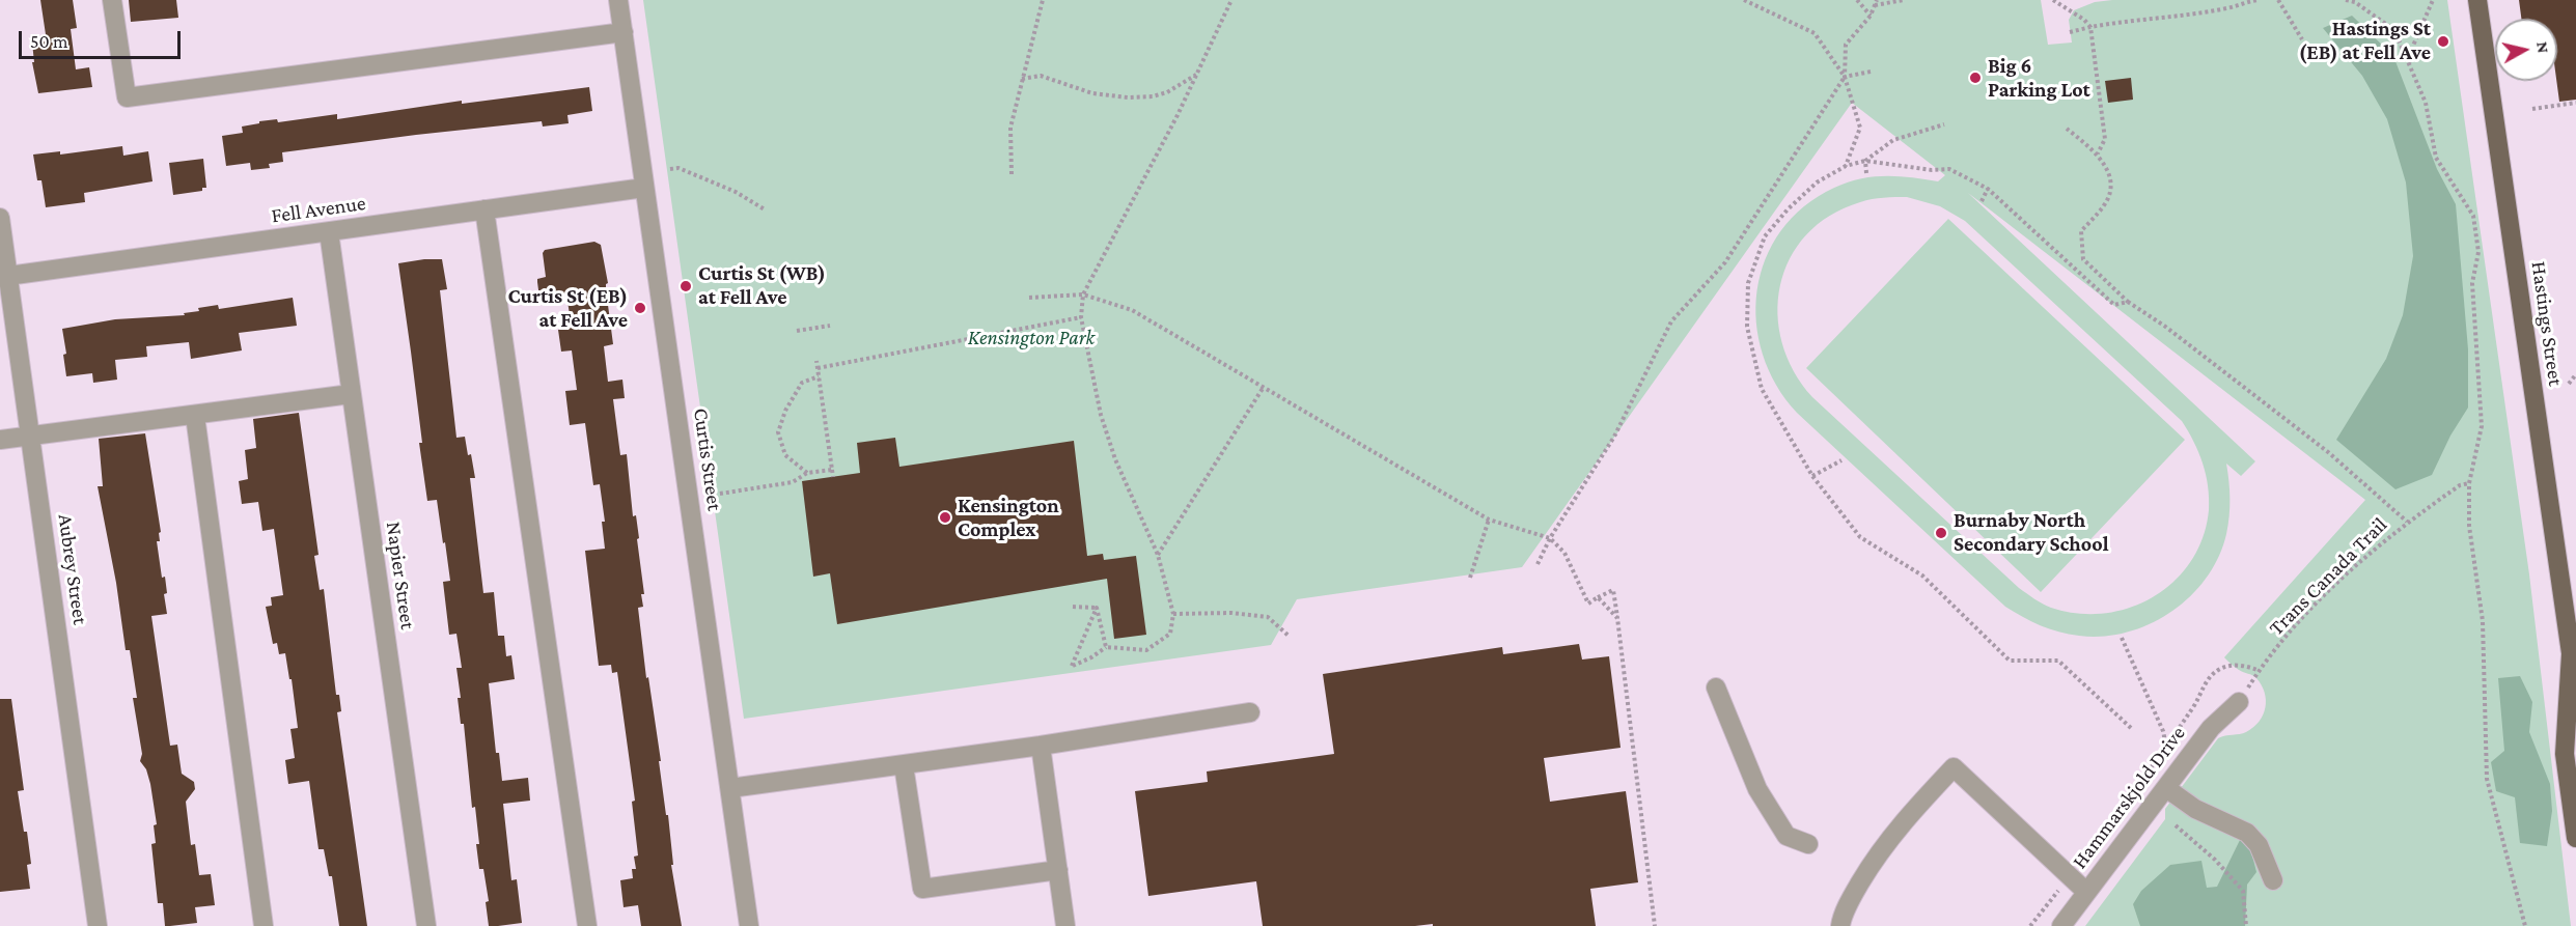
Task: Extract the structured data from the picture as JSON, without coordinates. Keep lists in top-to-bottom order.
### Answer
{
  "streets": {
    "main road": ["Hastings Street"],
    "street": [
      "Fell Avenue",
      "Curtis Street",
      "Aubrey Street",
      "Napier Street",
      "Hammarskjold Drive"
    ],
    "path": ["Trans Canada Trail"]
  },
  "crossings": [
    ["Fell Avenue", "Curtis Street"],
    ["Fell Avenue", "Aubrey Street"],
    ["Fell Avenue", "Napier Street"]
  ],
  "parks": ["Kensington Park"],
  "places": [
    "Hastings St (EB) at Fell Ave",
    "Big 6 Parking Lot",
    "Curtis St (WB) at Fell Ave",
    "Curtis St (EB) at Fell Ave",
    "Kensington Complex",
    "Burnaby North Secondary School"
  ],
  "scale_bar": "50 m",
  "north": "right"
}
